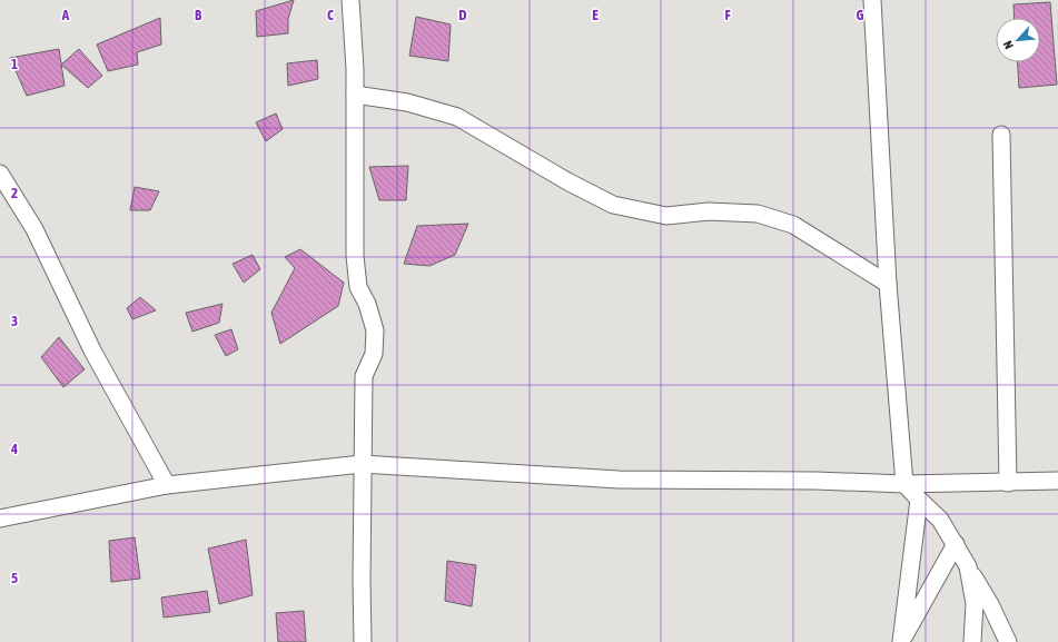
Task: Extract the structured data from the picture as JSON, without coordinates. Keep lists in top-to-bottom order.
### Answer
{
  "north": "bottom left",
  "grid": {
    "columns": [
      "A",
      "B",
      "C",
      "D",
      "E",
      "F",
      "G"
    ],
    "rows": [
      "1",
      "2",
      "3",
      "4",
      "5"
    ]
  }
}
